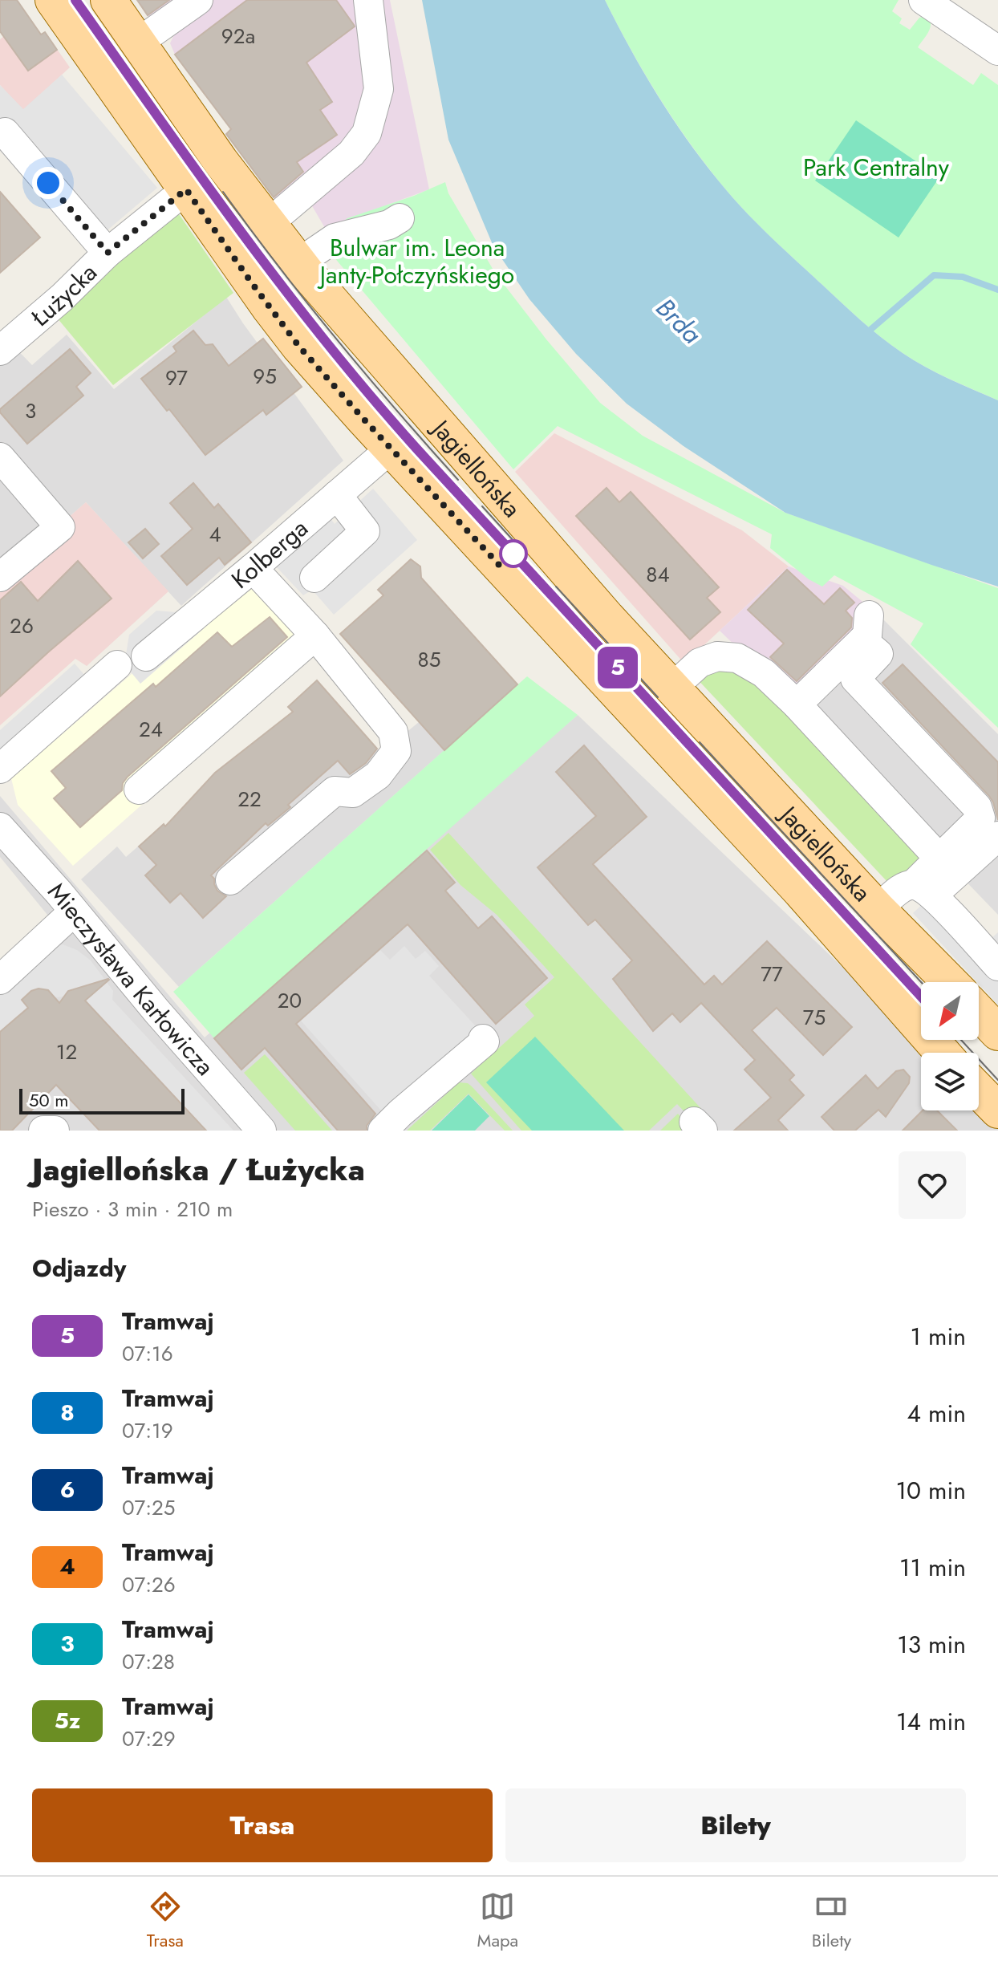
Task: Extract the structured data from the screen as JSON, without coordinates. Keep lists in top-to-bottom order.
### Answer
{
  "streets": {
    "main road": ["Jagiellońska"],
    "street": ["Łużycka", "Kolberga", "Mieczysława Karłowicza"]
  },
  "crossings": [
    ["Łużycka", "Jagiellońska"],
    ["Jagiellońska", "Kolberga"]
  ],
  "water": ["Brda"],
  "parks": ["Park Centralny", "Bulwar im. Leona Janty-Połczyńskiego"],
  "lines": ["tram line 5"],
  "house_numbers": [
    "92a",
    "95",
    "97",
    "3",
    "4",
    "84",
    "26",
    "85",
    "24",
    "22",
    "77",
    "20",
    "75",
    "12"
  ],
  "scale_bar": "50 m",
  "north": "bottom left",
  "page": {
    "on_map": "5",
    "scale": "50 m",
    "heading": [
      ["Jagiellońska / Łużycka", "Pieszo · 3 min · 210 m"],
      "Odjazdy"
    ],
    "list": [
      {
        "mark": "5",
        "name": "Tramwaj",
        "note": "07:16",
        "value": "1 min"
      },
      {
        "mark": "8",
        "name": "Tramwaj",
        "note": "07:19",
        "value": "4 min"
      },
      {
        "mark": "6",
        "name": "Tramwaj",
        "note": "07:25",
        "value": "10 min"
      },
      {
        "mark": "4",
        "name": "Tramwaj",
        "note": "07:26",
        "value": "11 min"
      },
      {
        "mark": "3",
        "name": "Tramwaj",
        "note": "07:28",
        "value": "13 min"
      },
      {
        "mark": "5z",
        "name": "Tramwaj",
        "note": "07:29",
        "value": "14 min"
      }
    ],
    "buttons": ["Trasa", "Bilety"],
    "tabs": ["Trasa", "Mapa", "Bilety"]
  }
}
